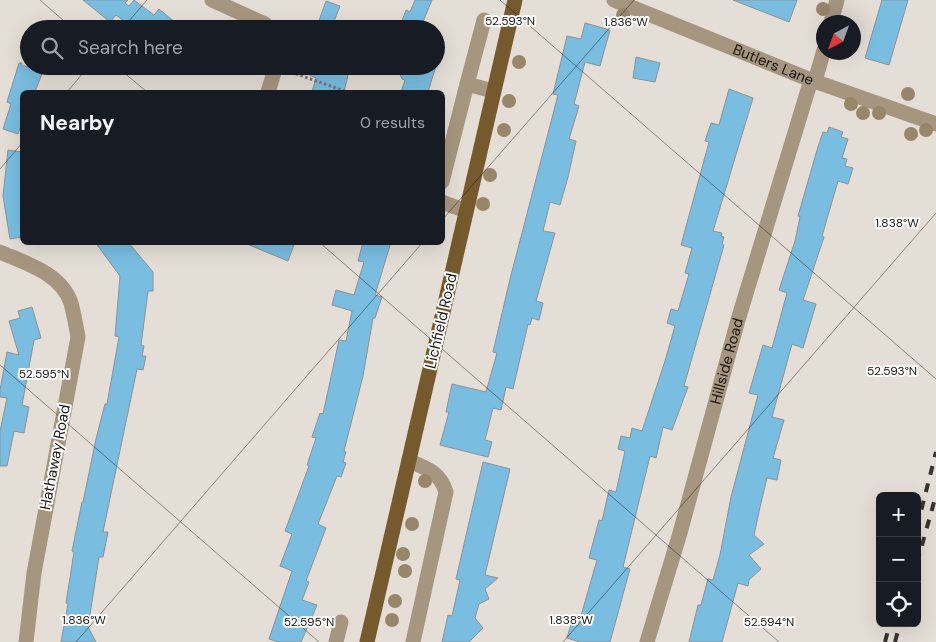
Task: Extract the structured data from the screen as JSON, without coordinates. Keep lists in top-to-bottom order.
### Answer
{
  "streets": {
    "main road": ["Lichfield Road"],
    "street": ["Butlers Lane", "Hillside Road", "Hathaway Road"]
  },
  "crossings": [
    ["Butlers Lane", "Hillside Road"]
  ],
  "north": "bottom left",
  "page": {
    "search": "Search here",
    "heading": ["Nearby", "0 results"],
    "map_buttons": ["+", "−"]
  },
  "coordinates": [
    "52.593°N",
    "1.836°W",
    "1.838°W",
    "52.595°N",
    "52.594°N"
  ]
}
